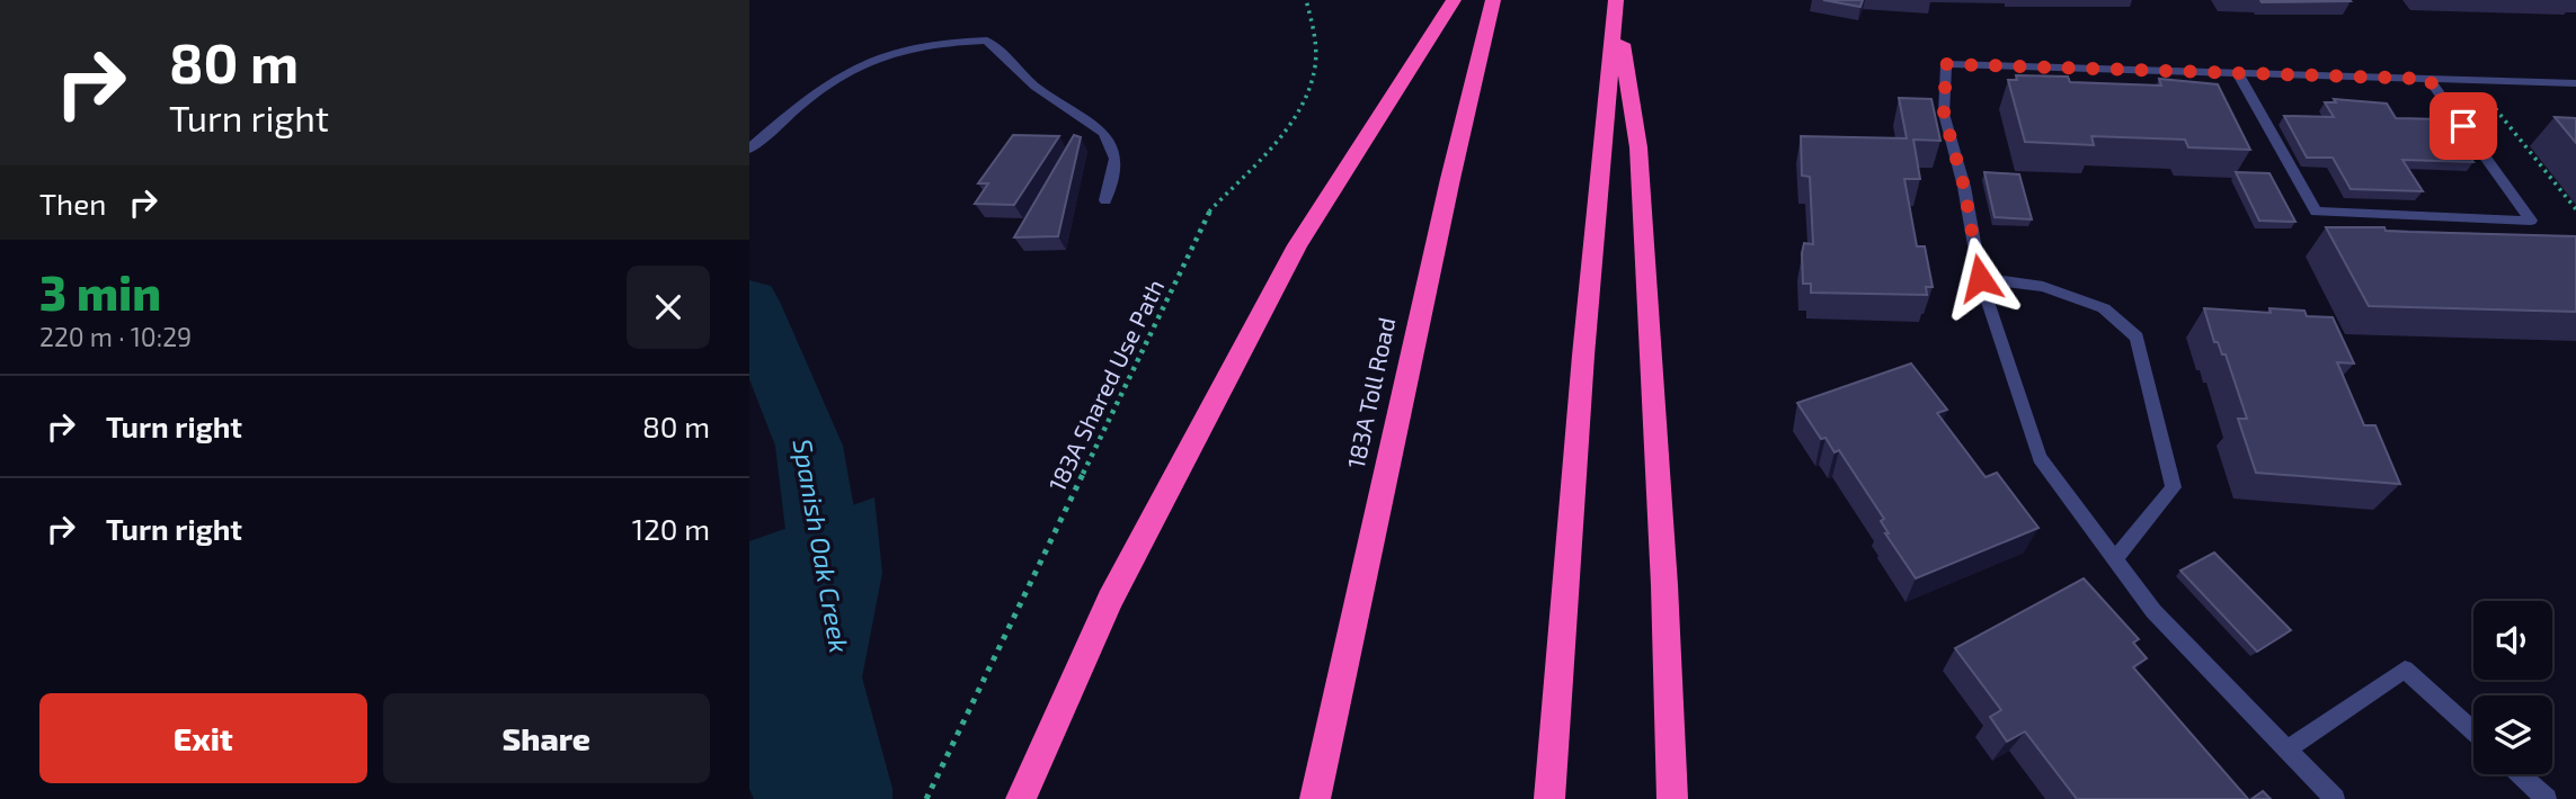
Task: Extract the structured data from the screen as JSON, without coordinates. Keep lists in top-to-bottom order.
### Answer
{
  "streets": {
    "highway": ["183A Toll Road"],
    "path": ["183A Shared Use Path"]
  },
  "water": ["Spanish Oak Creek"],
  "page": {
    "turn": ["80 m", "Turn right"],
    "then": "Then",
    "heading": ["3 min", "220 m · 10:29"],
    "list": [
      {
        "name": "Turn right",
        "value": "80 m"
      },
      {
        "name": "Turn right",
        "value": "120 m"
      }
    ],
    "buttons": ["Exit", "Share"]
  }
}
